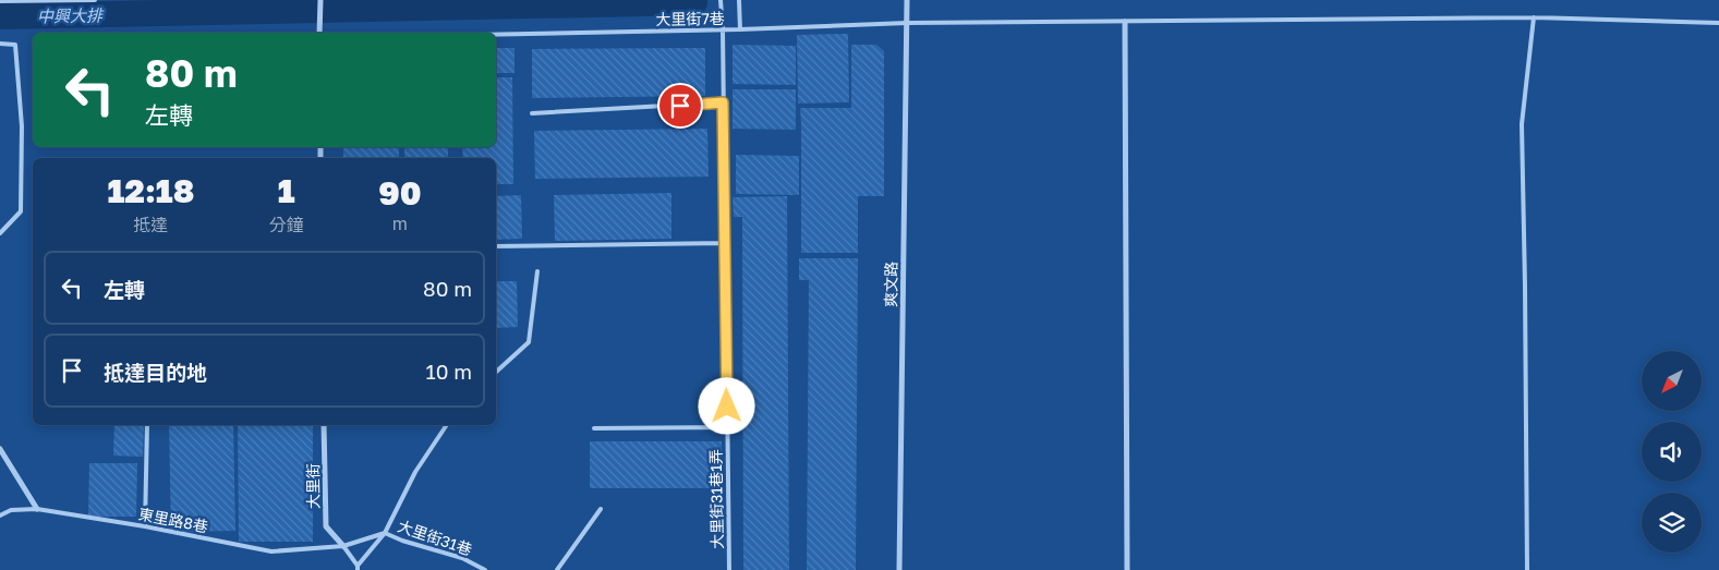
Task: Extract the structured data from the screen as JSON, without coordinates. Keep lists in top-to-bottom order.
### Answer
{
  "streets": {
    "street": ["爽文路", "大里街"],
    "lane": [
      "大里街7巷",
      "大里街31巷1弄",
      "東里路8巷",
      "大里街31巷"
    ]
  },
  "crossings": [
    ["大里街7巷", "爽文路"],
    ["大里街7巷", "大里街31巷1弄"],
    ["大里街", "東里路8巷"],
    ["大里街", "大里街31巷"],
    ["東里路8巷", "大里街31巷"]
  ],
  "water": ["中興大排"],
  "north": "bottom left",
  "page": {
    "turn": ["80 m", "左轉"],
    "eta": [
      "12:18",
      "抵達",
      "1",
      "分鐘",
      "90",
      "m"
    ],
    "list": [
      {
        "name": "左轉",
        "value": "80 m"
      },
      {
        "name": "抵達目的地",
        "value": "10 m"
      }
    ]
  }
}
